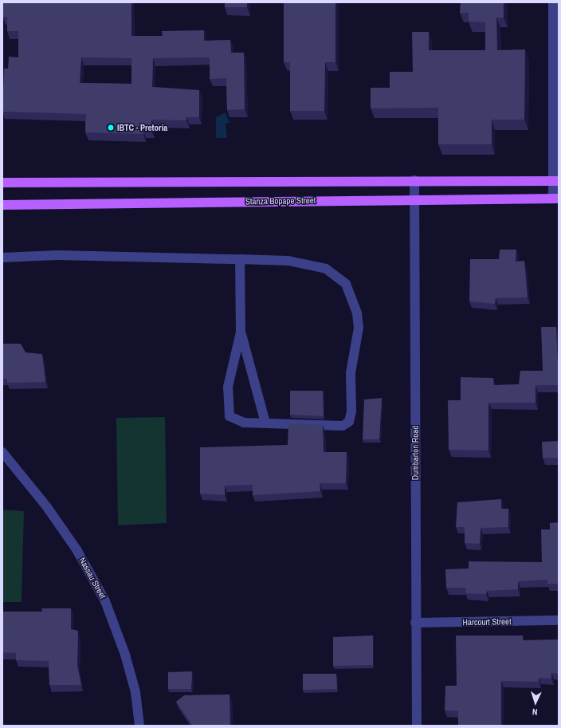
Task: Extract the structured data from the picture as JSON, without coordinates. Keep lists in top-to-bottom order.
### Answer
{
  "streets": {
    "main road": ["Stanza Bopape Street"],
    "street": ["Dumbarton Road", "Nassau Street", "Harcourt Street"]
  },
  "crossings": [
    ["Stanza Bopape Street", "Dumbarton Road"],
    ["Dumbarton Road", "Harcourt Street"]
  ],
  "places": ["IBTC - Pretoria"],
  "north": "bottom"
}
